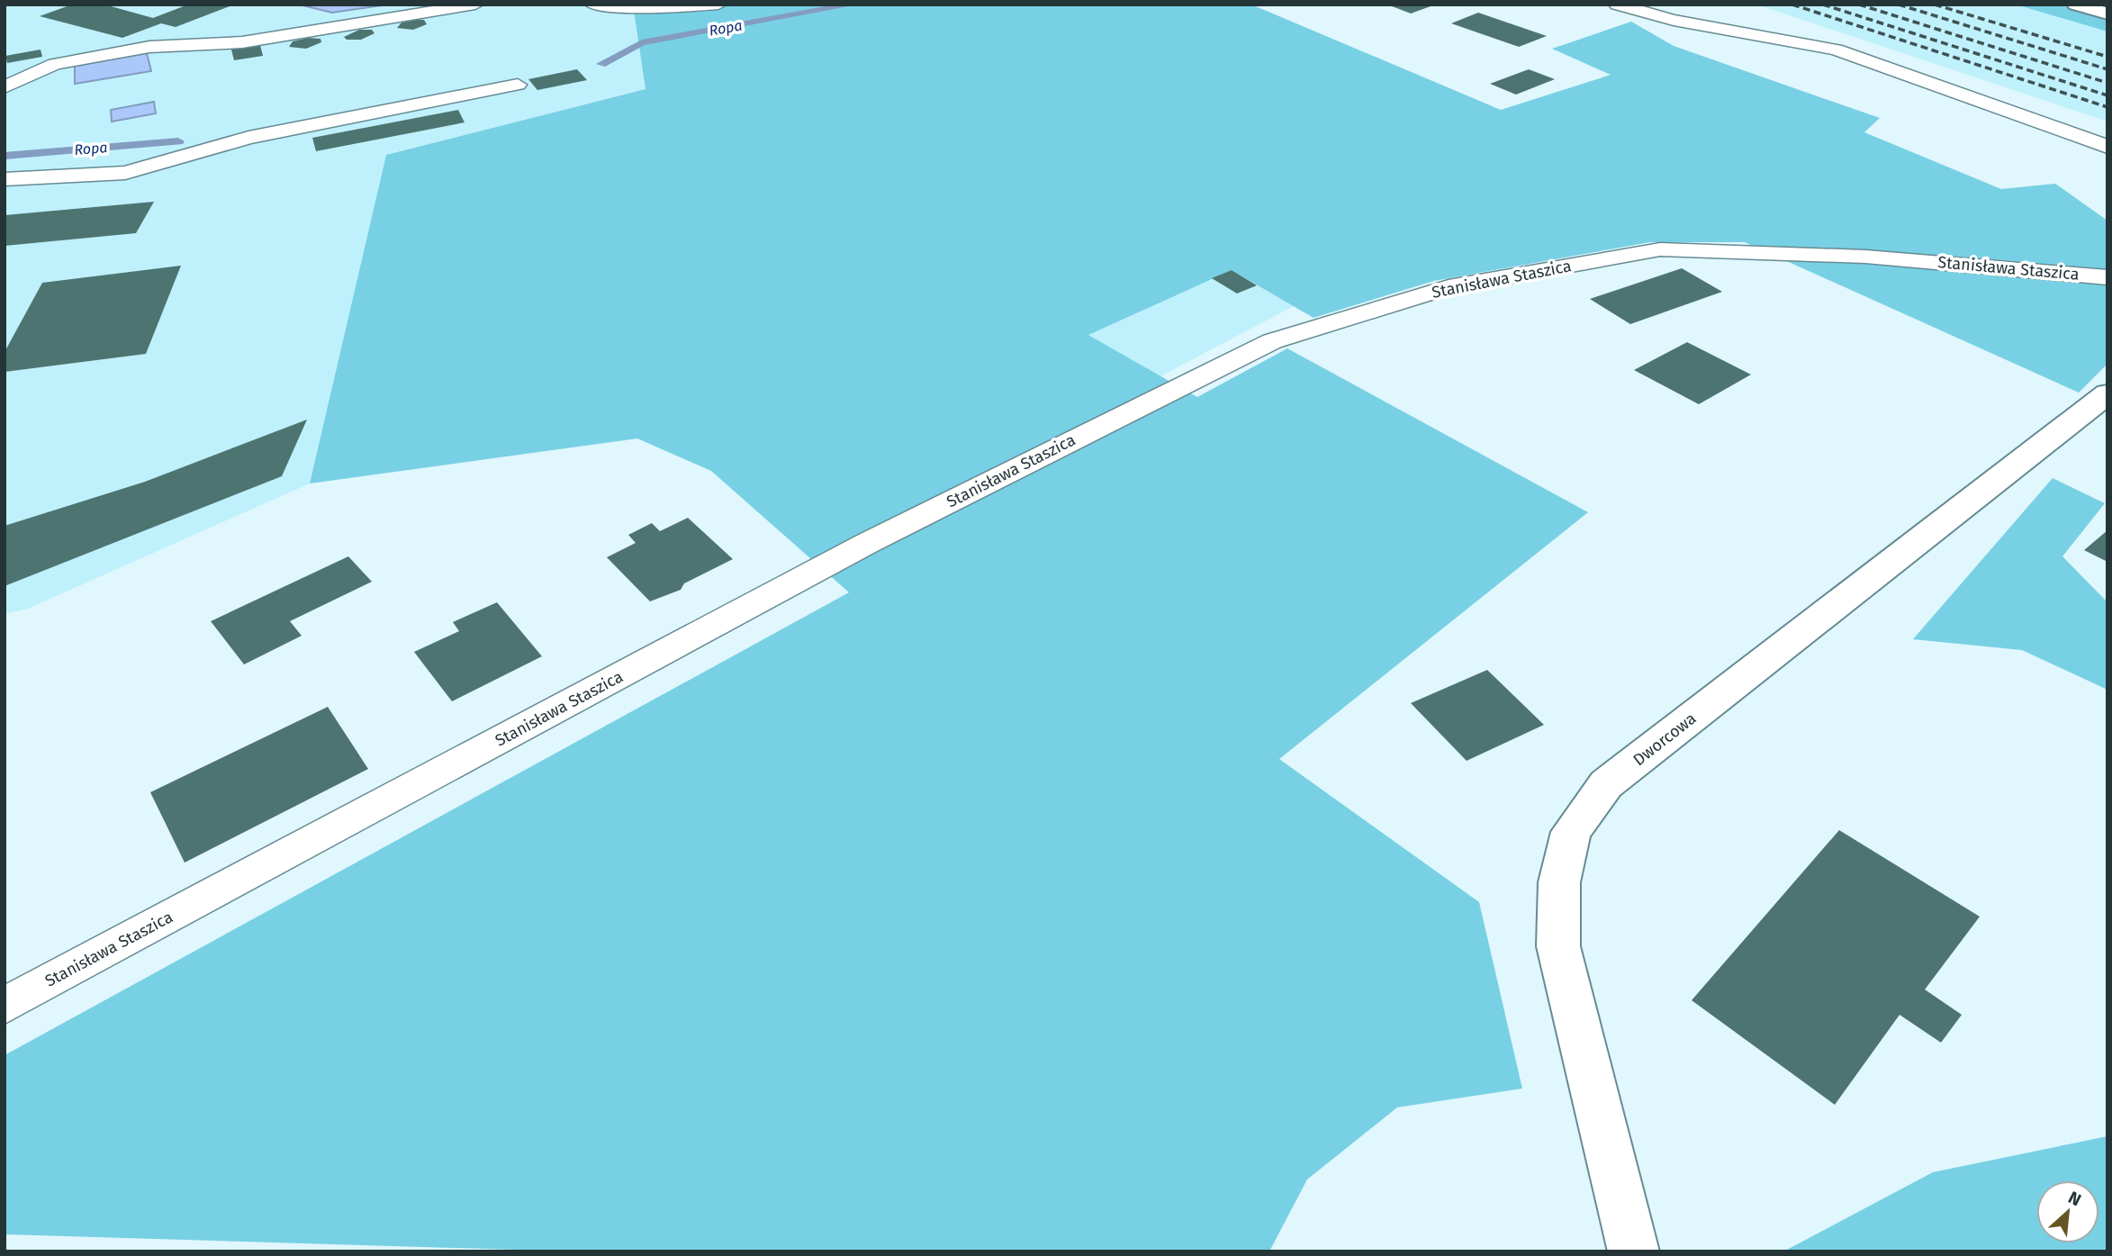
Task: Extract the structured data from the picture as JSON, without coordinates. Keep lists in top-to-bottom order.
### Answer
{
  "streets": {
    "street": ["Dworcowa"],
    "lane": ["Stanisława Staszica"]
  },
  "water": ["Ropa"],
  "north": "top right"
}
